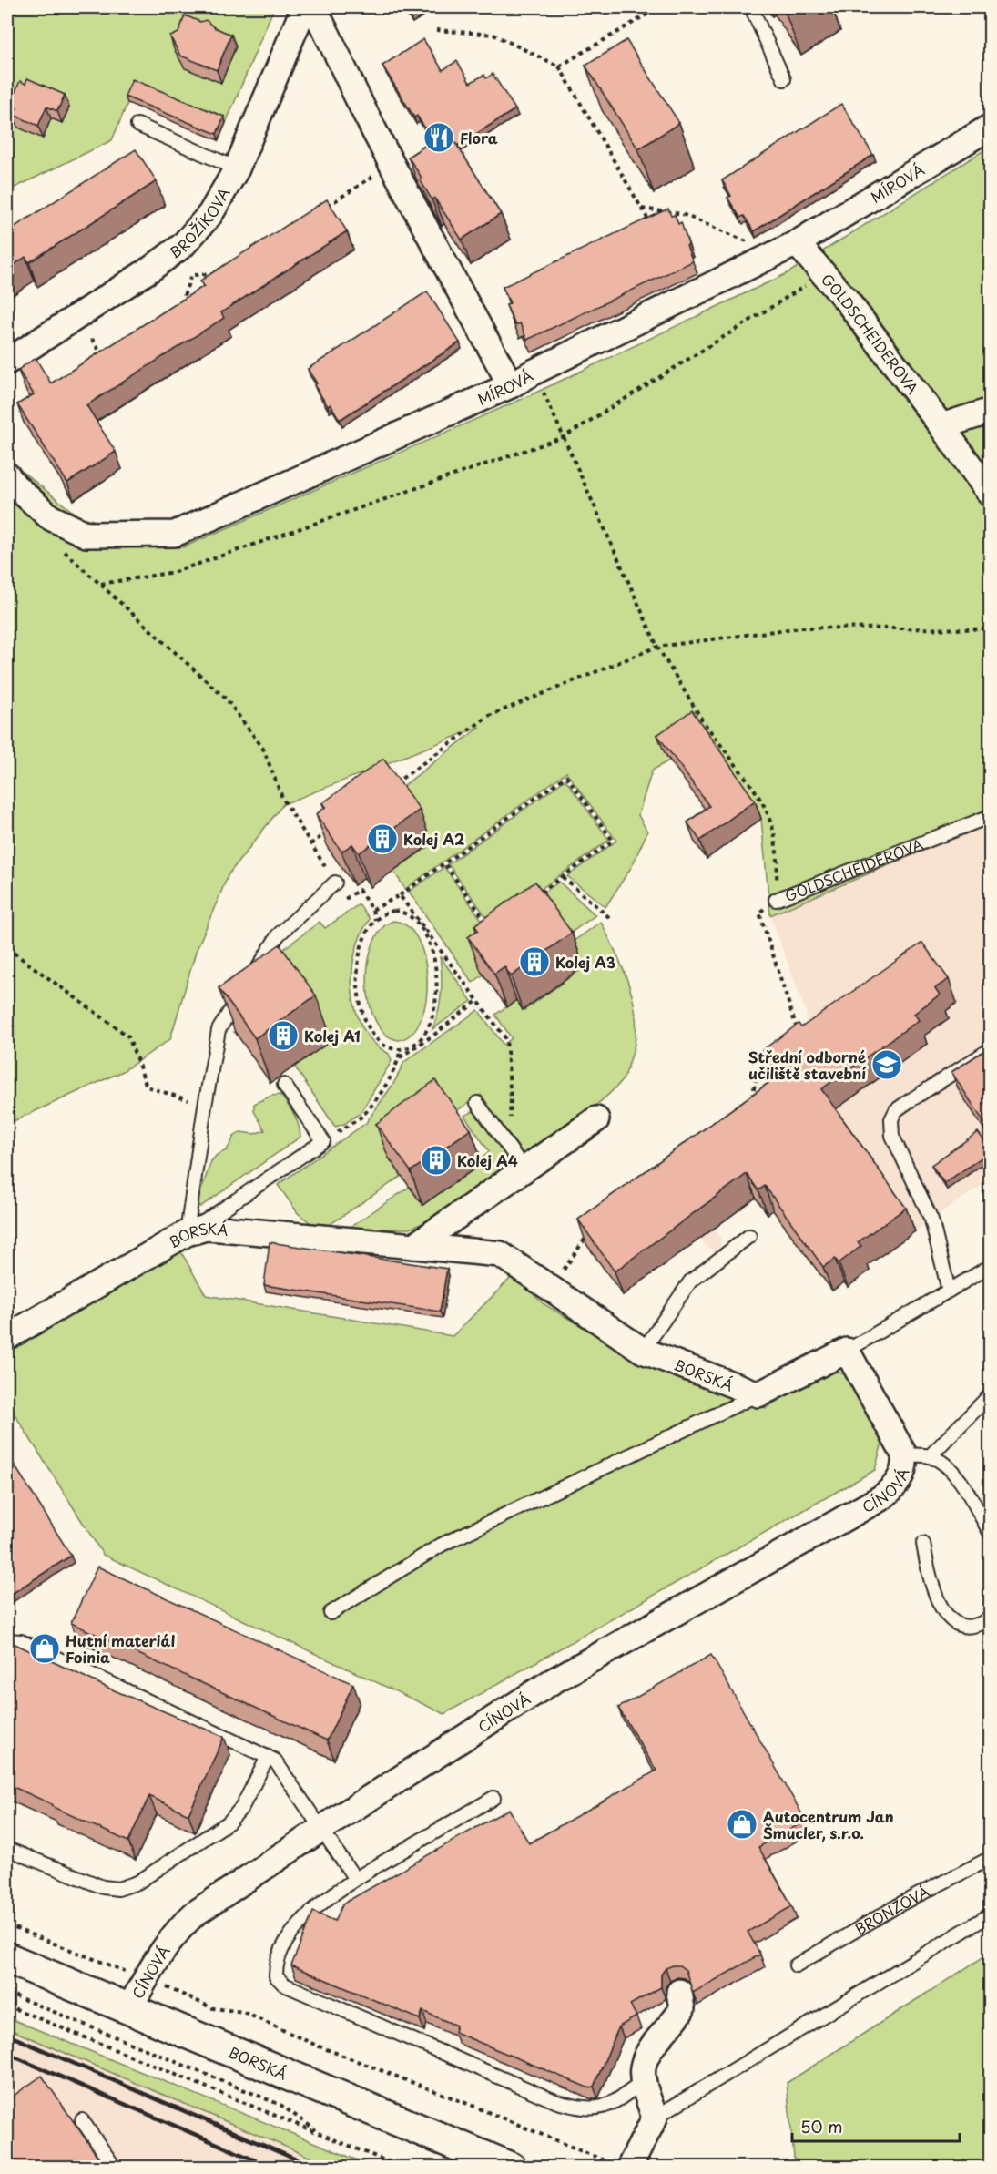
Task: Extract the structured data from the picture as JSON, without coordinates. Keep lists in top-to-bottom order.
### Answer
{
  "streets": {
    "street": [
      "MÍROVÁ",
      "BROŽÍKOVA",
      "GOLDSCHEIDEROVA",
      "BORSKÁ",
      "CÍNOVÁ"
    ],
    "lane": ["BRONZOVÁ"]
  },
  "crossings": [
    ["MÍROVÁ", "GOLDSCHEIDEROVA"],
    ["BORSKÁ", "CÍNOVÁ"]
  ],
  "places": {
    "restaurant": ["Flora"],
    "building": [
      "Kolej A2",
      "Kolej A3",
      "Kolej A1",
      "Kolej A4"
    ],
    "school or university": ["Střední odborné učiliště stavební"],
    "shop": ["Hutní materiál Foinia", "Autocentrum Jan Šmucler, s.r.o."]
  },
  "scale_bar": "50 m"
}
